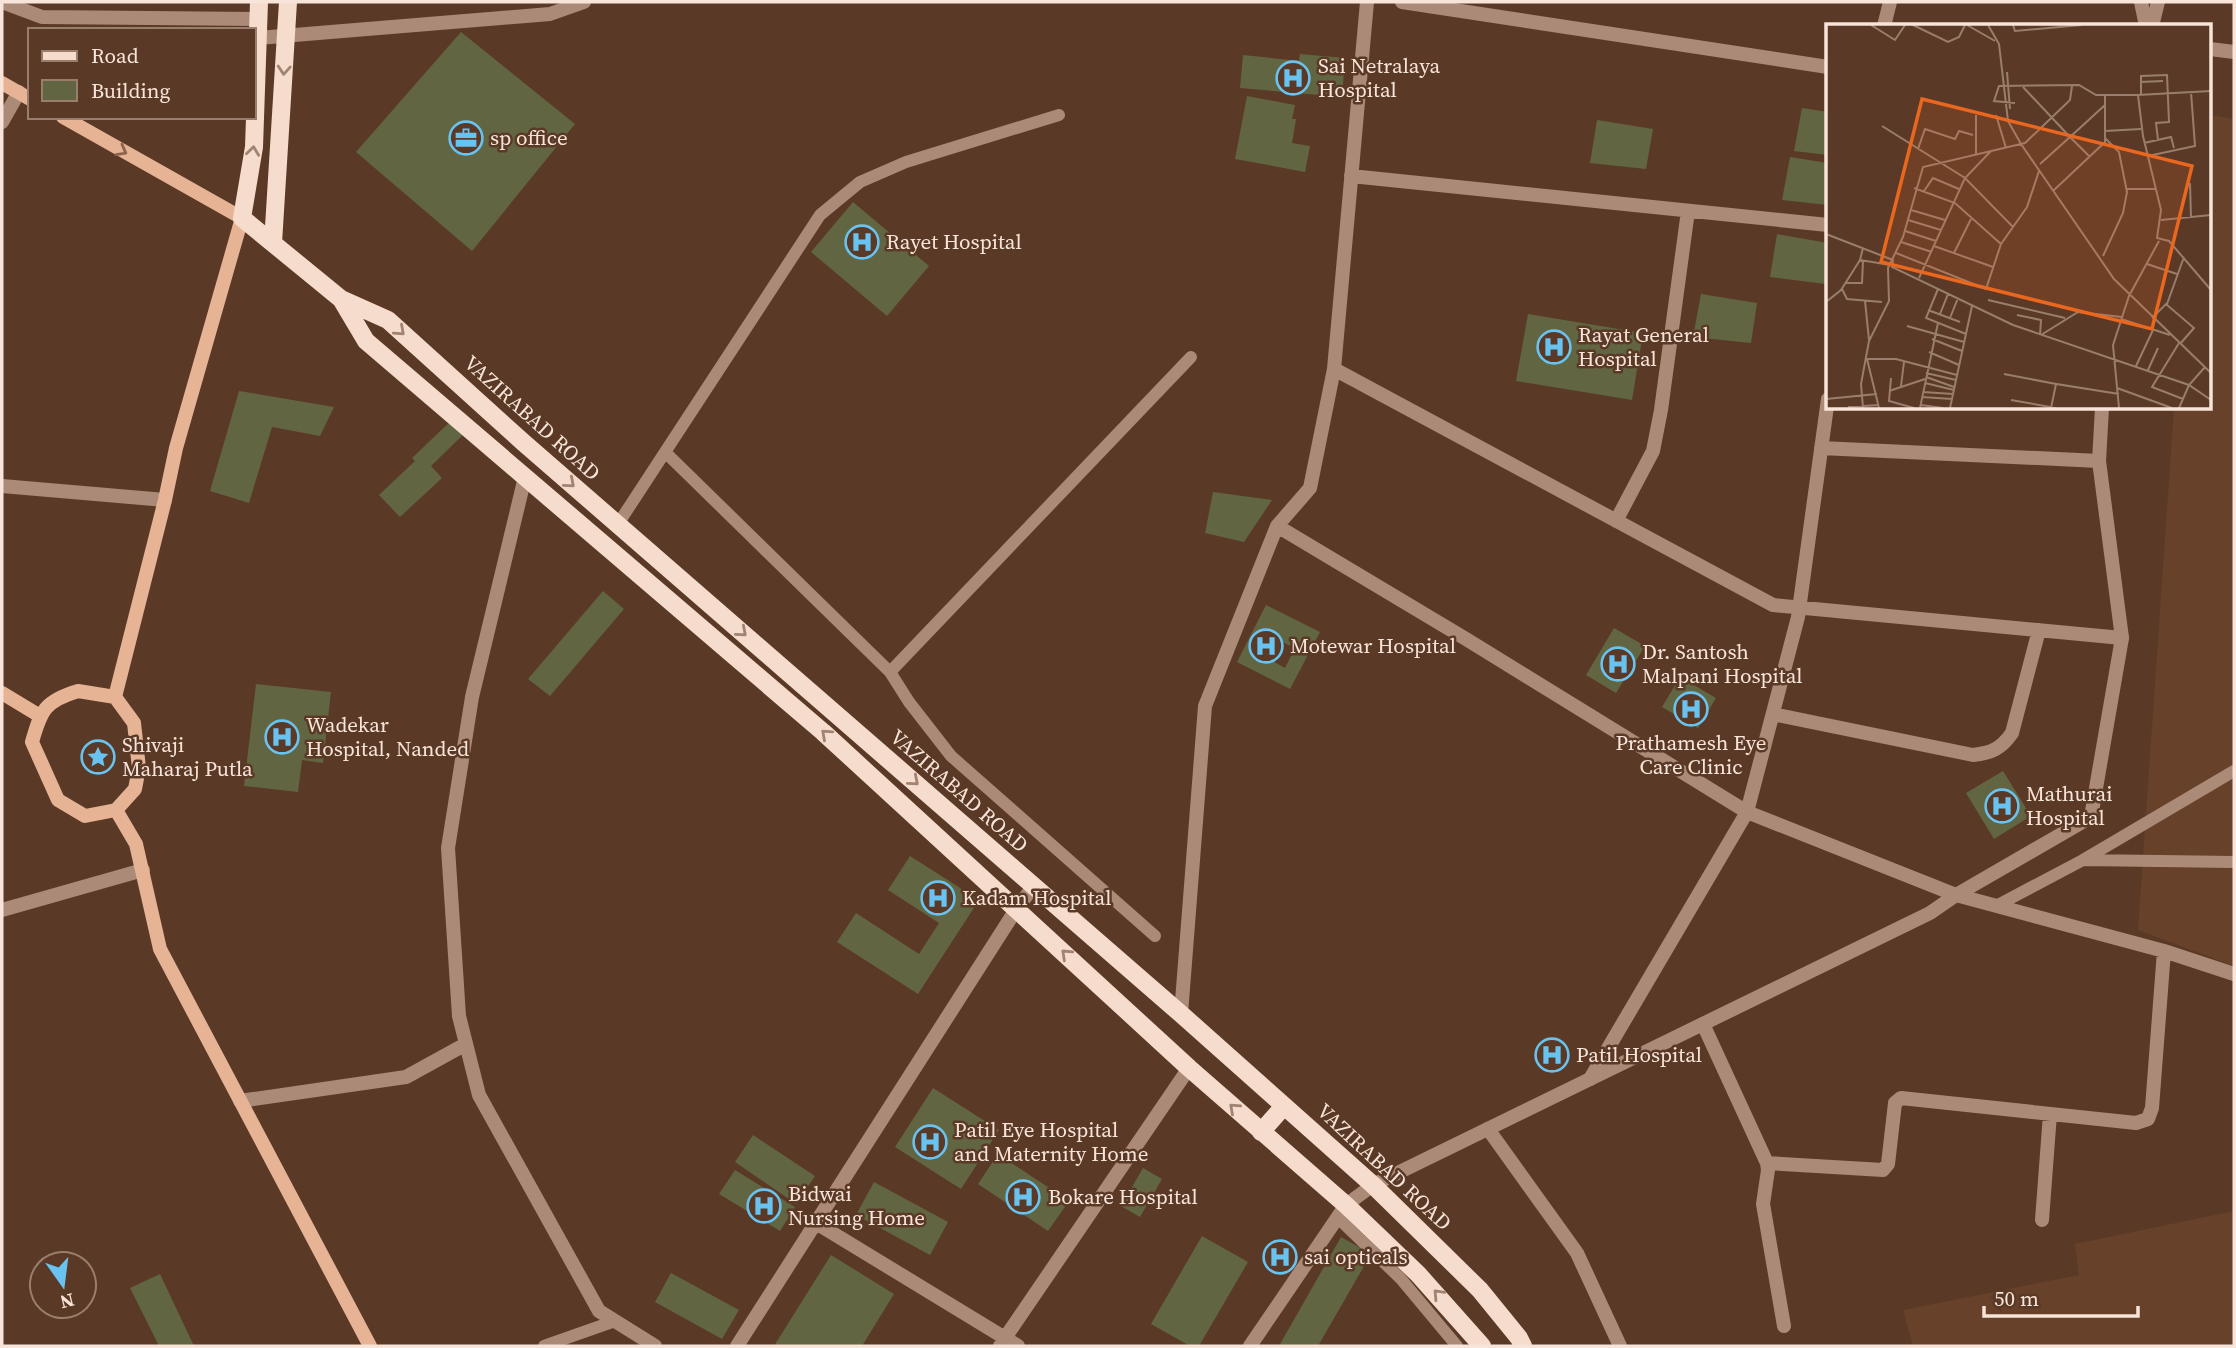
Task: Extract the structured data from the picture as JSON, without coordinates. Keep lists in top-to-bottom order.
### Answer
{
  "streets": {
    "main road": ["VAZIRABAD ROAD"]
  },
  "places": {
    "hospital": [
      "Sai Netralaya Hospital",
      "Rayet Hospital",
      "Rayat General Hospital",
      "Motewar Hospital",
      "Dr. Santosh Malpani Hospital",
      "Prathamesh Eye Care Clinic",
      "Wadekar Hospital, Nanded",
      "Mathurai Hospital",
      "Kadam Hospital",
      "Patil Hospital",
      "Patil Eye Hospital and Maternity Home",
      "Bokare Hospital",
      "Bidwai Nursing Home",
      "sai opticals"
    ],
    "office": ["sp office"],
    "place": ["Shivaji Maharaj Putla"]
  },
  "legend": ["Road", "Building"],
  "scale_bar": "50 m",
  "north": "bottom"
}
